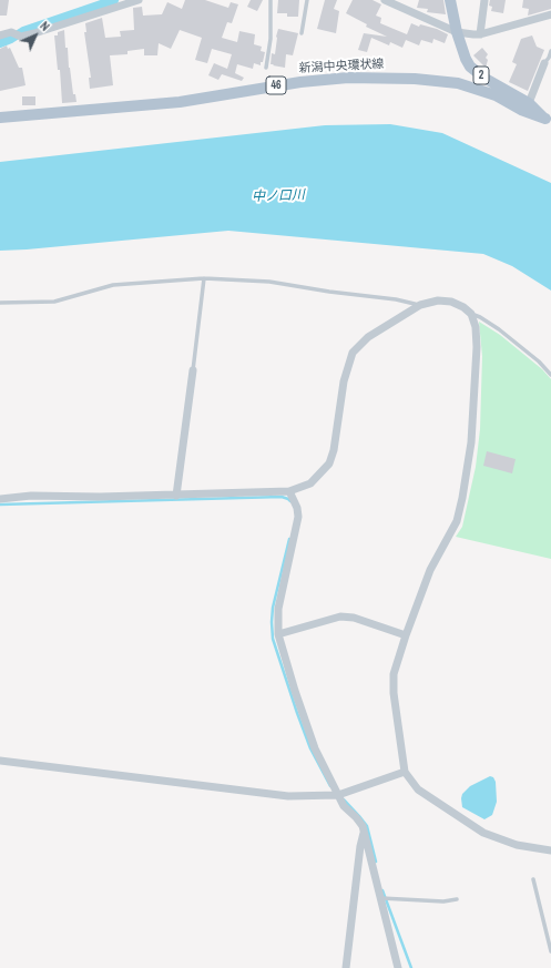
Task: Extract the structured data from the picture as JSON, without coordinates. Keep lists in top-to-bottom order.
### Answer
{
  "streets": {
    "main road": ["新潟中央環状線", "2", "46"]
  },
  "crossings": [
    ["新潟中央環状線", "2"]
  ],
  "water": ["中ノ口川"],
  "north": "top right"
}
